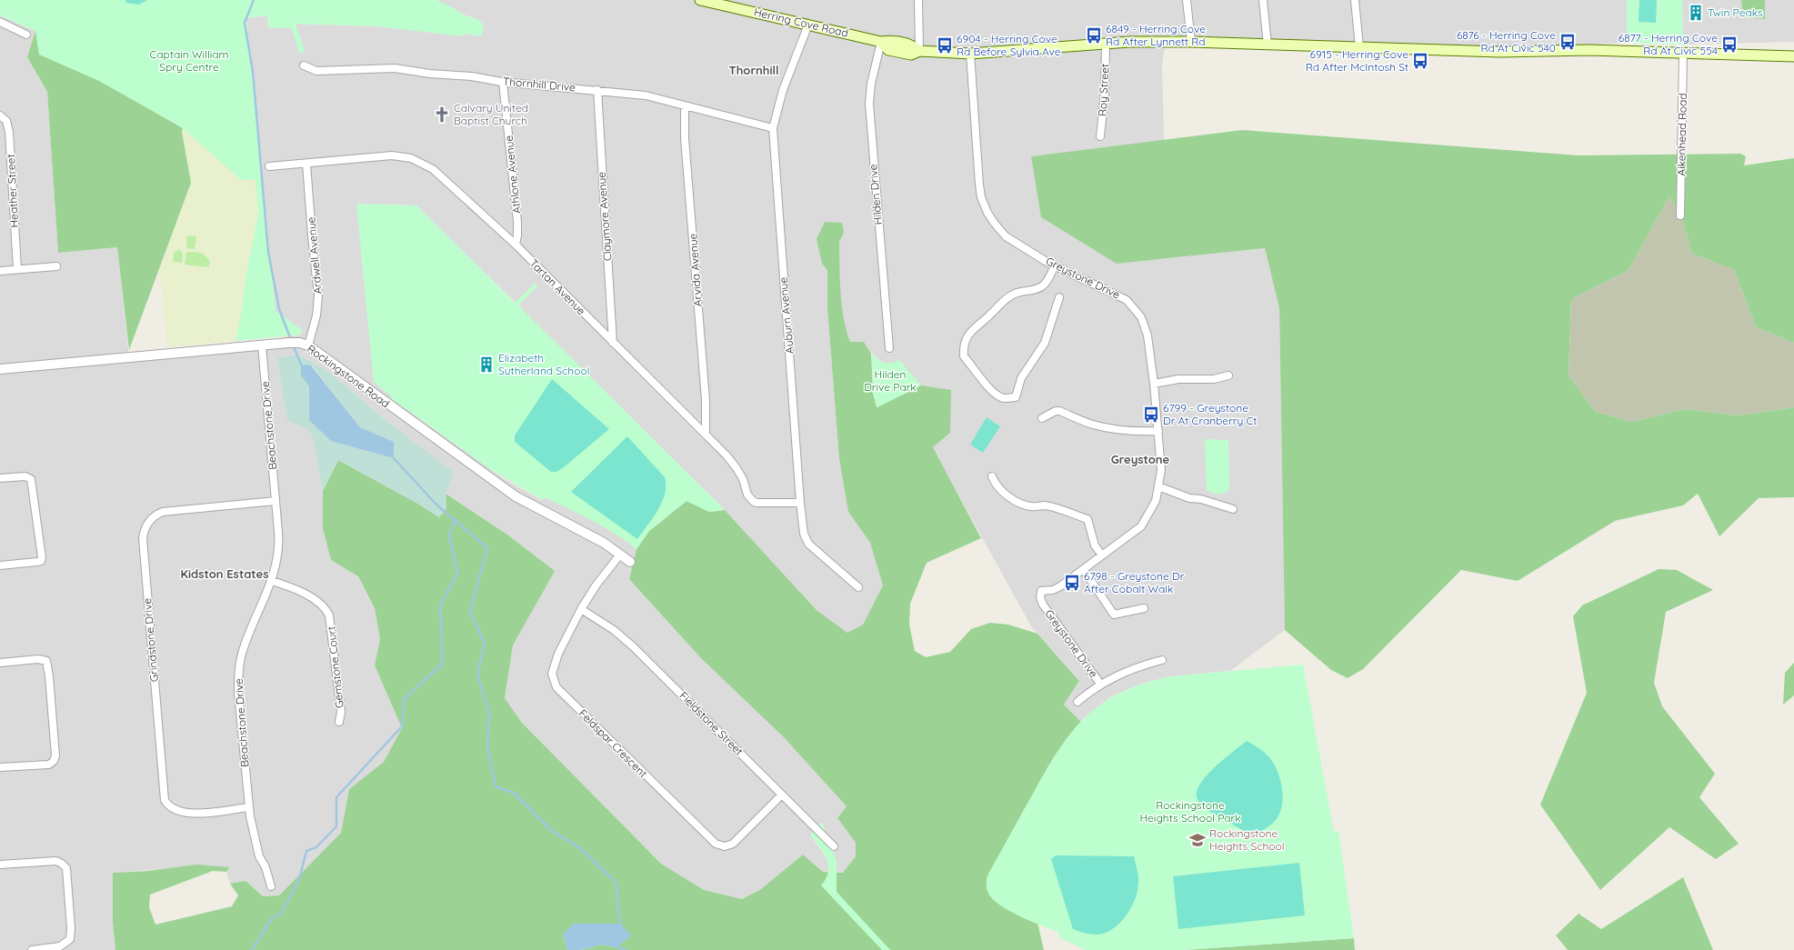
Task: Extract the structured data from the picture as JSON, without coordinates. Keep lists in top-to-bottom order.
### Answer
{
  "streets": {
    "main road": ["Herring Cove Road"],
    "street": [
      "Thornhill Drive",
      "Roy Street",
      "Aikenhead Road",
      "Athlone Avenue",
      "Heather Street",
      "Hilden Drive",
      "Claymore Avenue",
      "Ardwell Avenue",
      "Arvida Avenue",
      "Greystone Drive",
      "Tartan Avenue",
      "Auburn Avenue",
      "Rockingstone Road",
      "Beachstone Drive",
      "Grindstone Drive",
      "Gemstone Court",
      "Fieldstone Street",
      "Feldspar Crescent"
    ]
  },
  "crossings": [
    ["Herring Cove Road", "Roy Street"],
    ["Herring Cove Road", "Aikenhead Road"],
    ["Herring Cove Road", "Hilden Drive"],
    ["Herring Cove Road", "Greystone Drive"],
    ["Herring Cove Road", "Auburn Avenue"],
    ["Thornhill Drive", "Athlone Avenue"],
    ["Thornhill Drive", "Claymore Avenue"],
    ["Thornhill Drive", "Arvida Avenue"],
    ["Thornhill Drive", "Auburn Avenue"],
    ["Athlone Avenue", "Tartan Avenue"],
    ["Claymore Avenue", "Tartan Avenue"],
    ["Ardwell Avenue", "Tartan Avenue"],
    ["Ardwell Avenue", "Rockingstone Road"],
    ["Arvida Avenue", "Tartan Avenue"],
    ["Tartan Avenue", "Auburn Avenue"],
    ["Rockingstone Road", "Beachstone Drive"],
    ["Rockingstone Road", "Feldspar Crescent"],
    ["Beachstone Drive", "Grindstone Drive"],
    ["Beachstone Drive", "Gemstone Court"],
    ["Fieldstone Street", "Feldspar Crescent"]
  ],
  "districts": ["Thornhill", "Greystone", "Kidston Estates"],
  "parks": ["Captain William Spry Centre", "Hilden Drive Park", "Rockingstone Heights School Park"],
  "places": {
    "building": ["Twin Peaks", "Elizabeth Sutherland School"],
    "bus stop": [
      "6849 - Herring Cove Rd After Lynnett Rd",
      "6876 - Herring Cove Rd At Civic 540",
      "6877 - Herring Cove Rd At Civic 554",
      "6904 - Herring Cove Rd Before Sylvia Ave",
      "6915 - Herring Cove Rd After McIntosh St",
      "6799 - Greystone Dr At Cranberry Ct",
      "6798 - Greystone Dr After Cobalt Walk"
    ],
    "church": ["Calvary United Baptist Church"],
    "school or university": ["Rockingstone Heights School"]
  }
}
